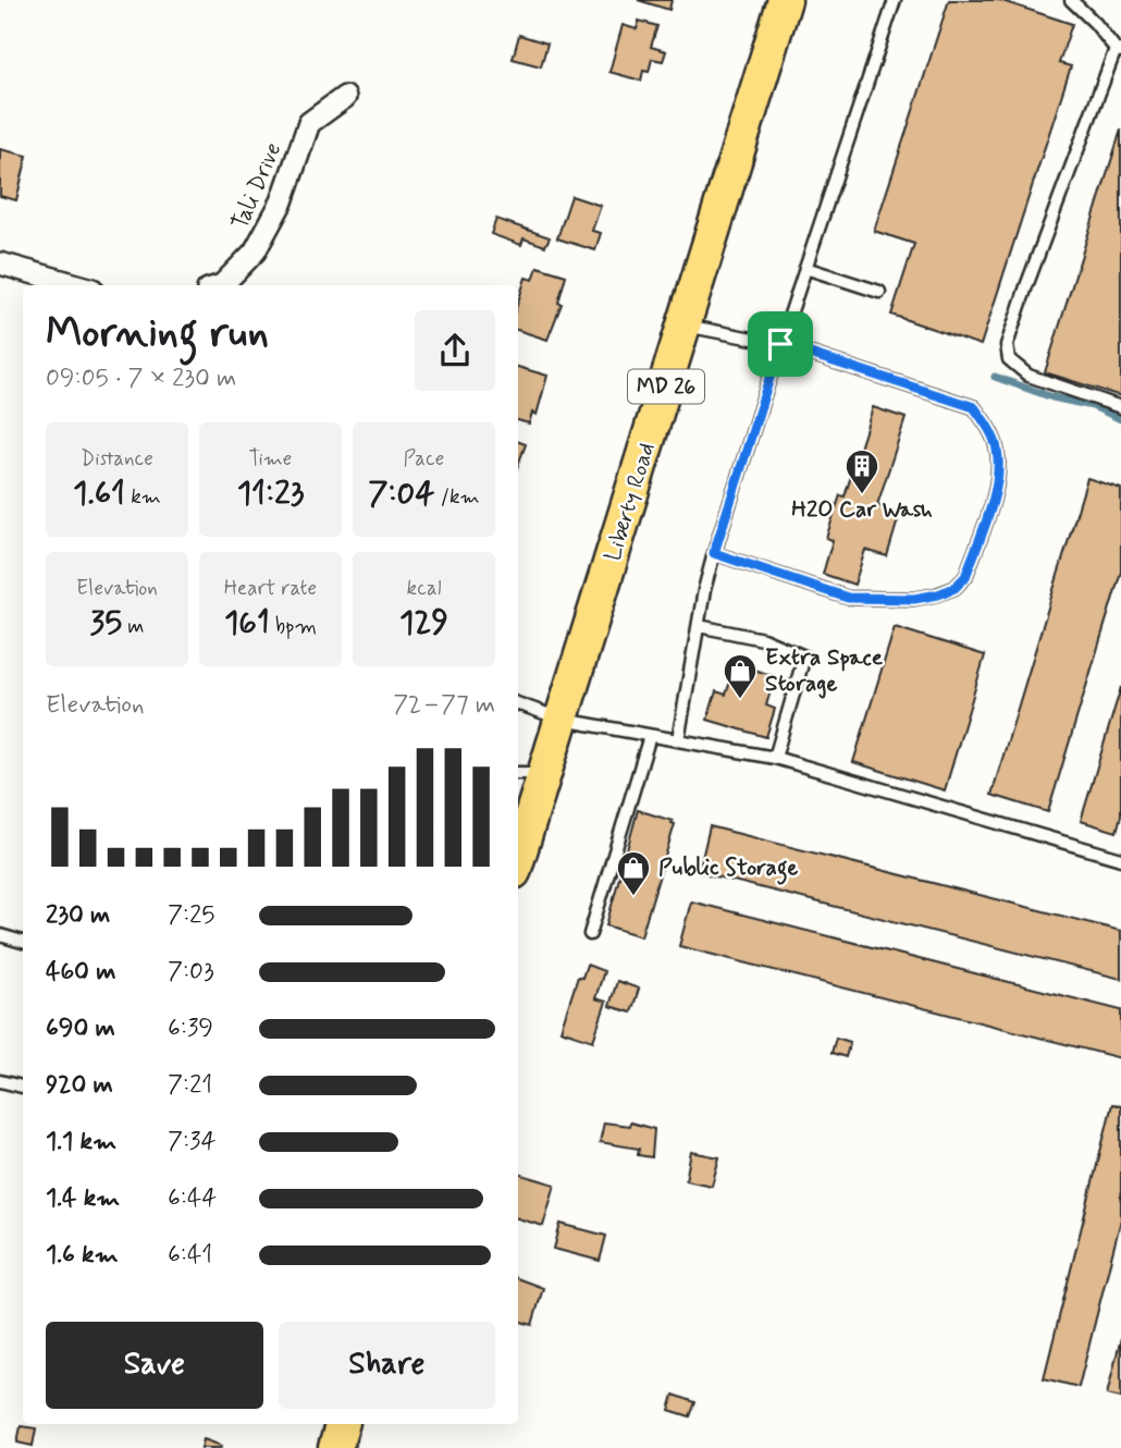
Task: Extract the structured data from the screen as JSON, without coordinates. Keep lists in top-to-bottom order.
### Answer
{
  "streets": {
    "main road": ["MD 26", "Liberty Road"],
    "street": ["Tali Drive"]
  },
  "places": {
    "building": ["H2O Car Wash"],
    "shop": ["Extra Space Storage", "Public Storage"]
  },
  "page": {
    "heading": ["Morning run", "09:05 · 7 × 230 m"],
    "stats": [
      ["Distance", "1.61 km"],
      ["Time", "11:23"],
      ["Pace", "7:04 /km"],
      ["Elevation", "35 m"],
      ["Heart rate", "161 bpm"],
      ["kcal", "129"]
    ],
    "chart": ["Elevation", "72–77 m"],
    "list": [
      {
        "name": "230 m",
        "note": "7:25"
      },
      {
        "name": "460 m",
        "note": "7:03"
      },
      {
        "name": "690 m",
        "note": "6:39"
      },
      {
        "name": "920 m",
        "note": "7:21"
      },
      {
        "name": "1.1 km",
        "note": "7:34"
      },
      {
        "name": "1.4 km",
        "note": "6:44"
      },
      {
        "name": "1.6 km",
        "note": "6:41"
      }
    ],
    "buttons": ["Save", "Share"]
  }
}
